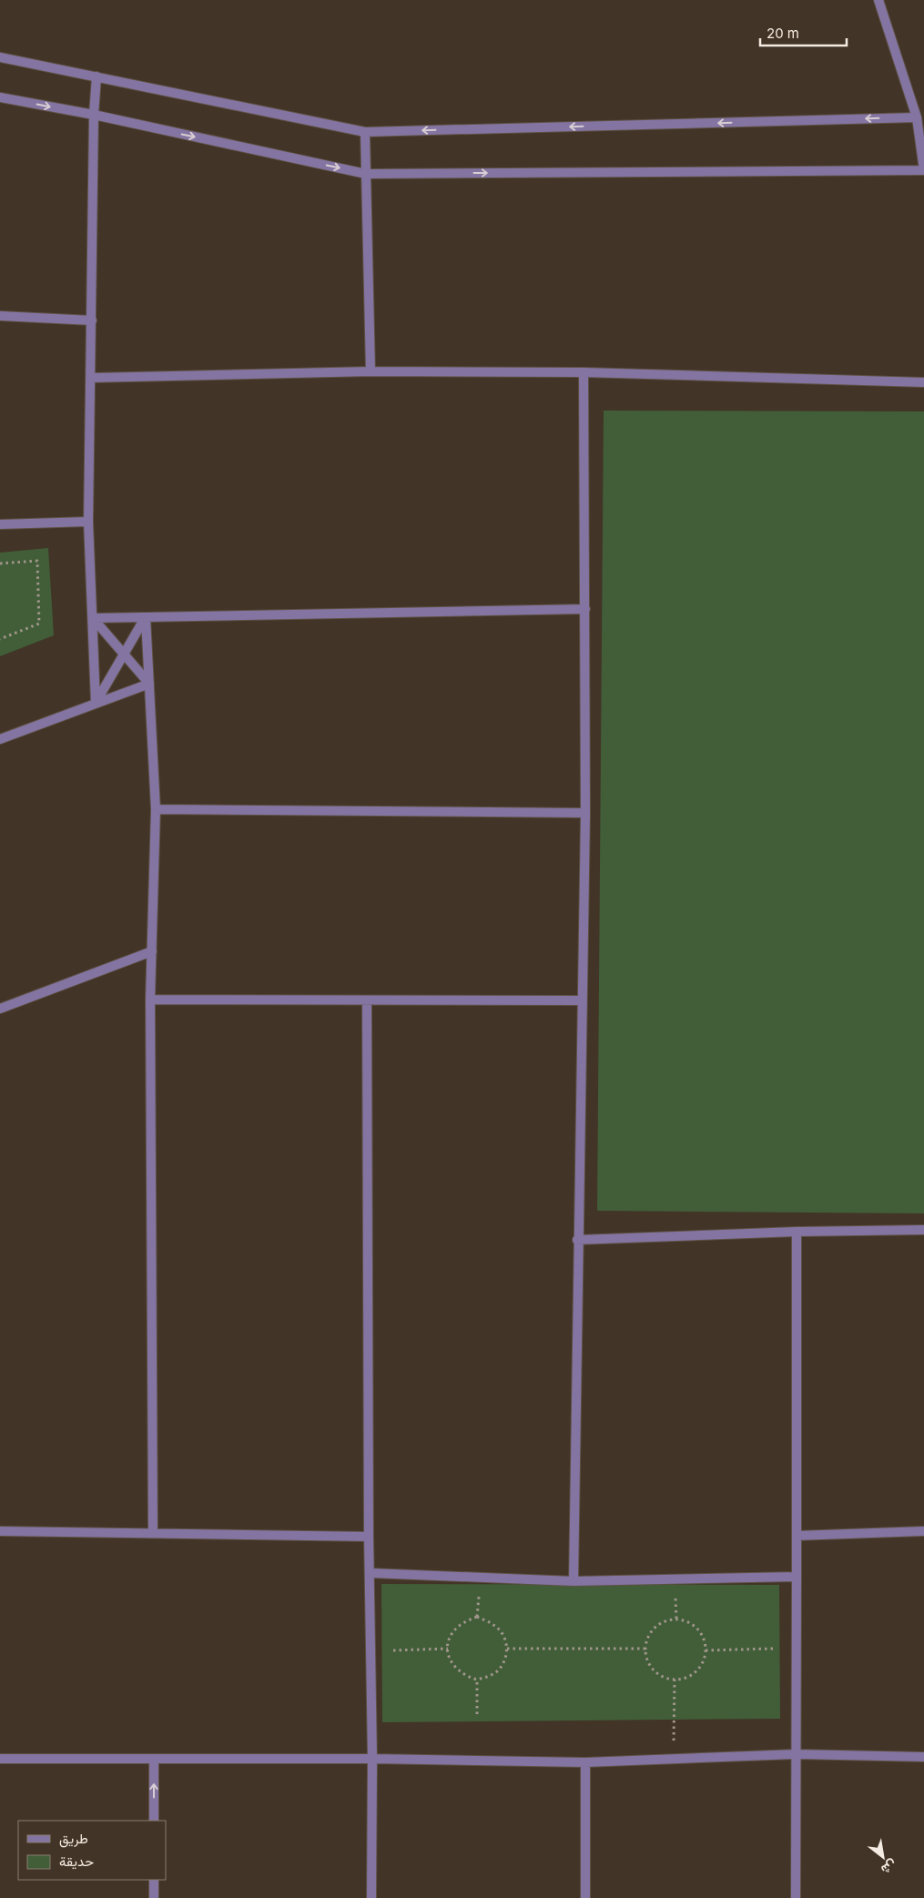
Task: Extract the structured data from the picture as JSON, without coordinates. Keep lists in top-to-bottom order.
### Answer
{
  "legend": ["طريق", "حديقة"],
  "scale_bar": "20 m",
  "north": "bottom right"
}
